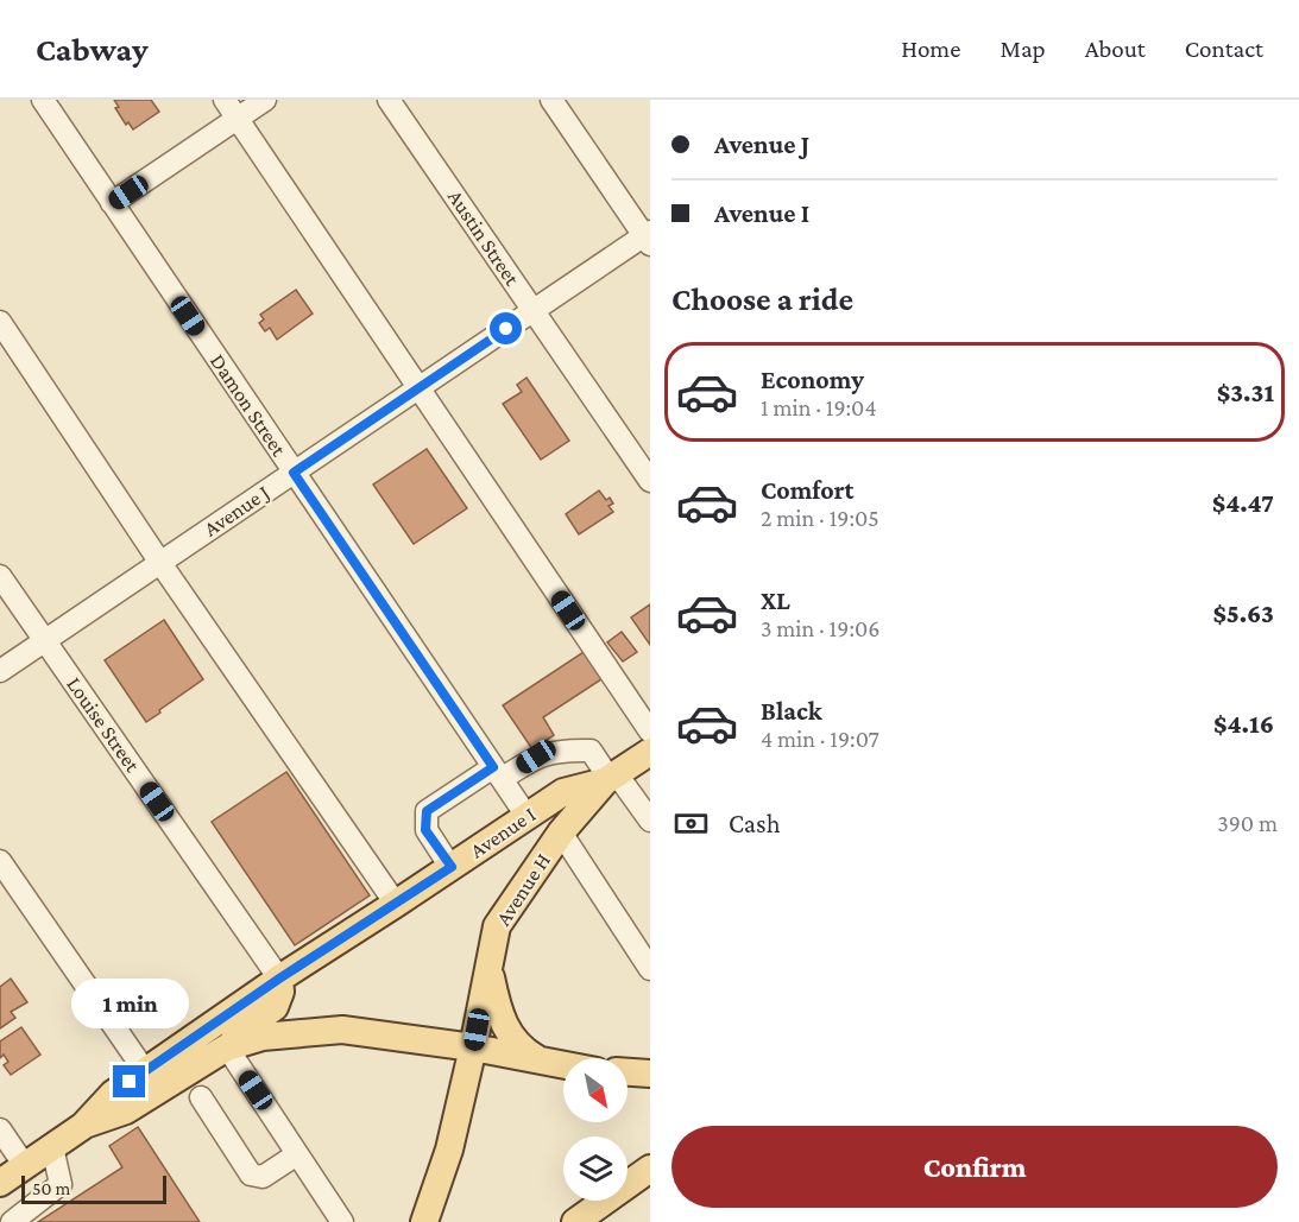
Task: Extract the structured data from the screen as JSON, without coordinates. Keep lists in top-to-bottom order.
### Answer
{
  "streets": {
    "main road": ["Avenue I", "Avenue H"],
    "street": [
      "Austin Street",
      "Damon Street",
      "Avenue J",
      "Louise Street"
    ]
  },
  "crossings": [
    ["Austin Street", "Avenue J"],
    ["Damon Street", "Avenue J"],
    ["Damon Street", "Avenue I"],
    ["Avenue J", "Louise Street"],
    ["Louise Street", "Avenue I"],
    ["Avenue I", "Avenue H"]
  ],
  "scale_bar": "50 m",
  "north": "bottom right",
  "page": {
    "header": "Cabway",
    "nav": [
      "Home",
      "Map",
      "About",
      "Contact"
    ],
    "banner": ["Avenue J", "Avenue I"],
    "heading": "Choose a ride",
    "list": [
      {
        "name": "Economy",
        "note": "1 min · 19:04",
        "value": "$3.31"
      },
      {
        "name": "Comfort",
        "note": "2 min · 19:05",
        "value": "$4.47"
      },
      {
        "name": "XL",
        "note": "3 min · 19:06",
        "value": "$5.63"
      },
      {
        "name": "Black",
        "note": "4 min · 19:07",
        "value": "$4.16"
      }
    ],
    "pay": ["Cash", "390 m"],
    "bubble": "1 min",
    "buttons": "Confirm",
    "scale": "50 m"
  }
}
